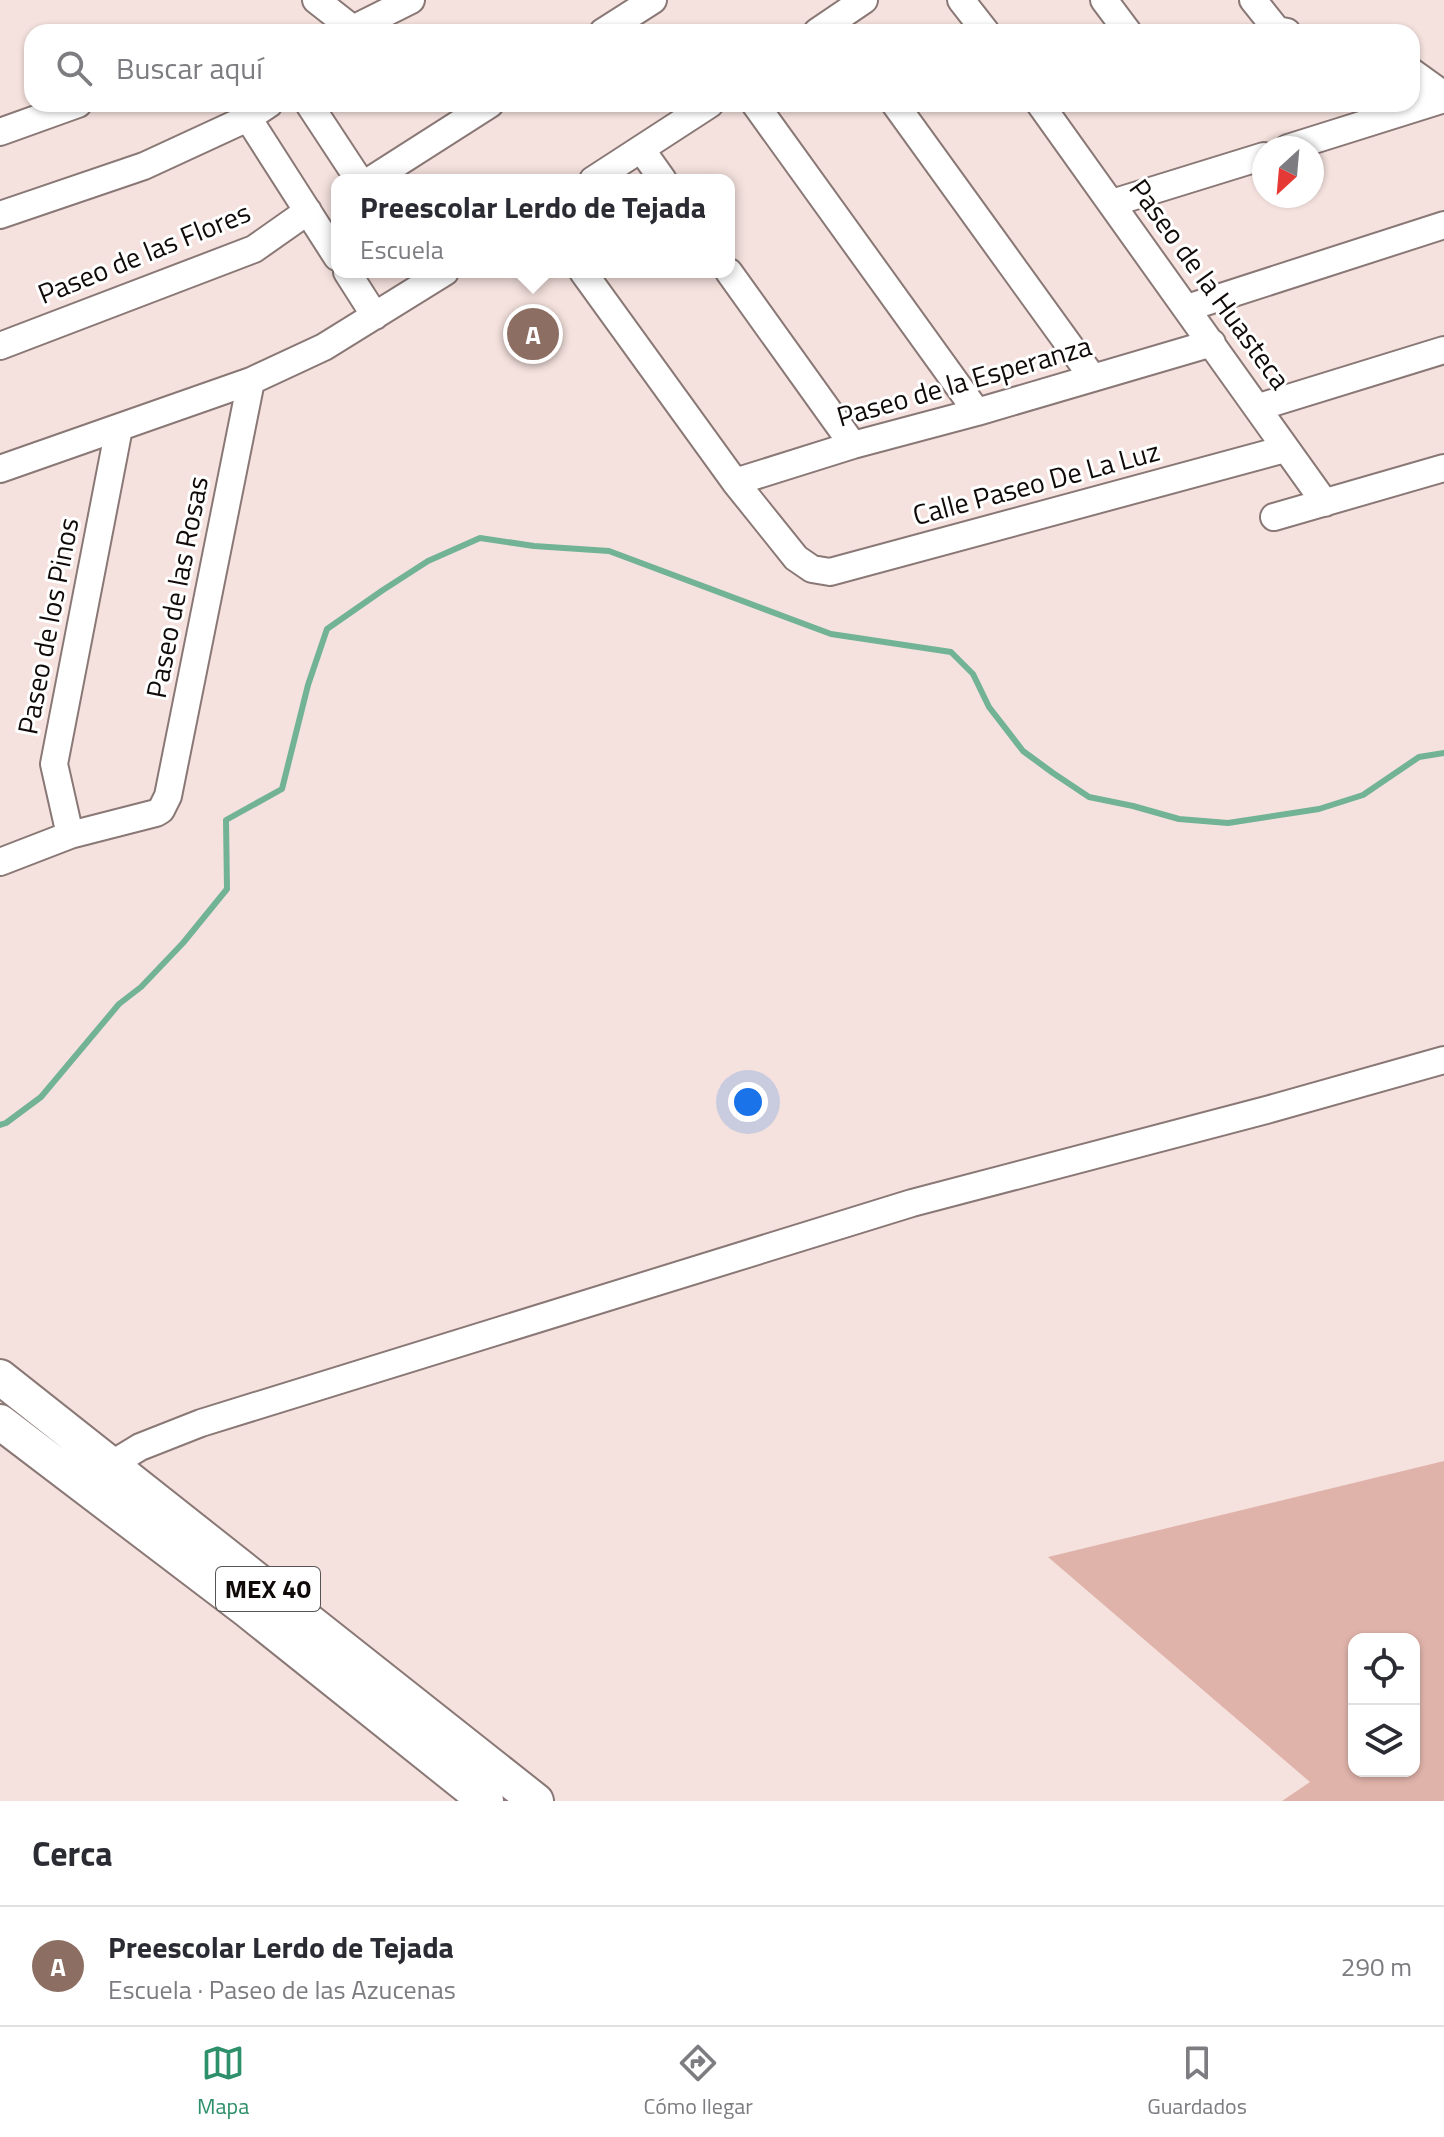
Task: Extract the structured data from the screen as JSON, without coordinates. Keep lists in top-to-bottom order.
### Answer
{
  "streets": {
    "main road": ["MEX 40"],
    "street": [
      "Paseo de las Flores",
      "Paseo de la Huasteca",
      "Paseo de la Esperanza",
      "Calle Paseo De La Luz",
      "Paseo de las Rosas",
      "Paseo de los Pinos"
    ]
  },
  "crossings": [
    ["Paseo de la Huasteca", "Paseo de la Esperanza"],
    ["Paseo de la Huasteca", "Calle Paseo De La Luz"],
    ["Paseo de la Esperanza", "Calle Paseo De La Luz"],
    ["Paseo de las Rosas", "Paseo de los Pinos"]
  ],
  "north": "bottom left",
  "page": {
    "search": "Buscar aquí",
    "popup": ["Preescolar Lerdo de Tejada", "Escuela"],
    "pins": "A",
    "heading": "Cerca",
    "list": [
      {
        "mark": "A",
        "name": "Preescolar Lerdo de Tejada",
        "note": "Escuela · Paseo de las Azucenas",
        "value": "290 m"
      }
    ],
    "nav": ["Mapa", "Cómo llegar", "Guardados"]
  }
}
